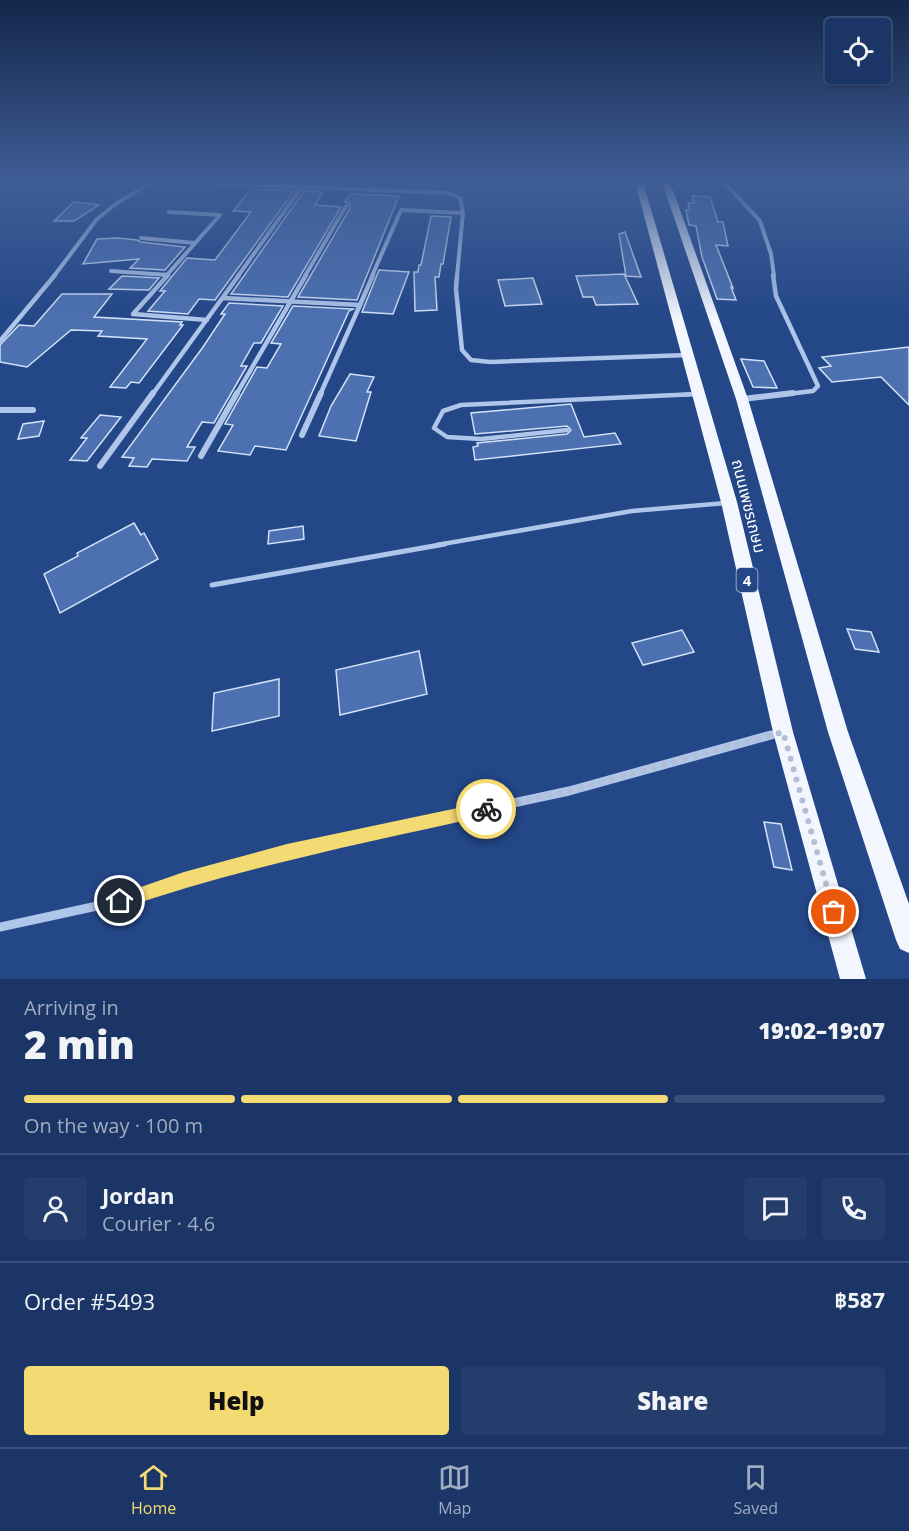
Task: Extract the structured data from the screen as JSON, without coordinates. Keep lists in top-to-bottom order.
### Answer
{
  "streets": {
    "main road": ["ถนนเพชรเกษม", "4"]
  },
  "page": {
    "heading": ["2 min", "Arriving in", "19:02–19:07"],
    "panel": [
      "Jordan",
      "Courier · 4.6",
      "Order #5493",
      "฿587"
    ],
    "bar": "On the way · 100 m",
    "buttons": ["Help", "Share"],
    "tabs": ["Home", "Map", "Saved"]
  }
}
